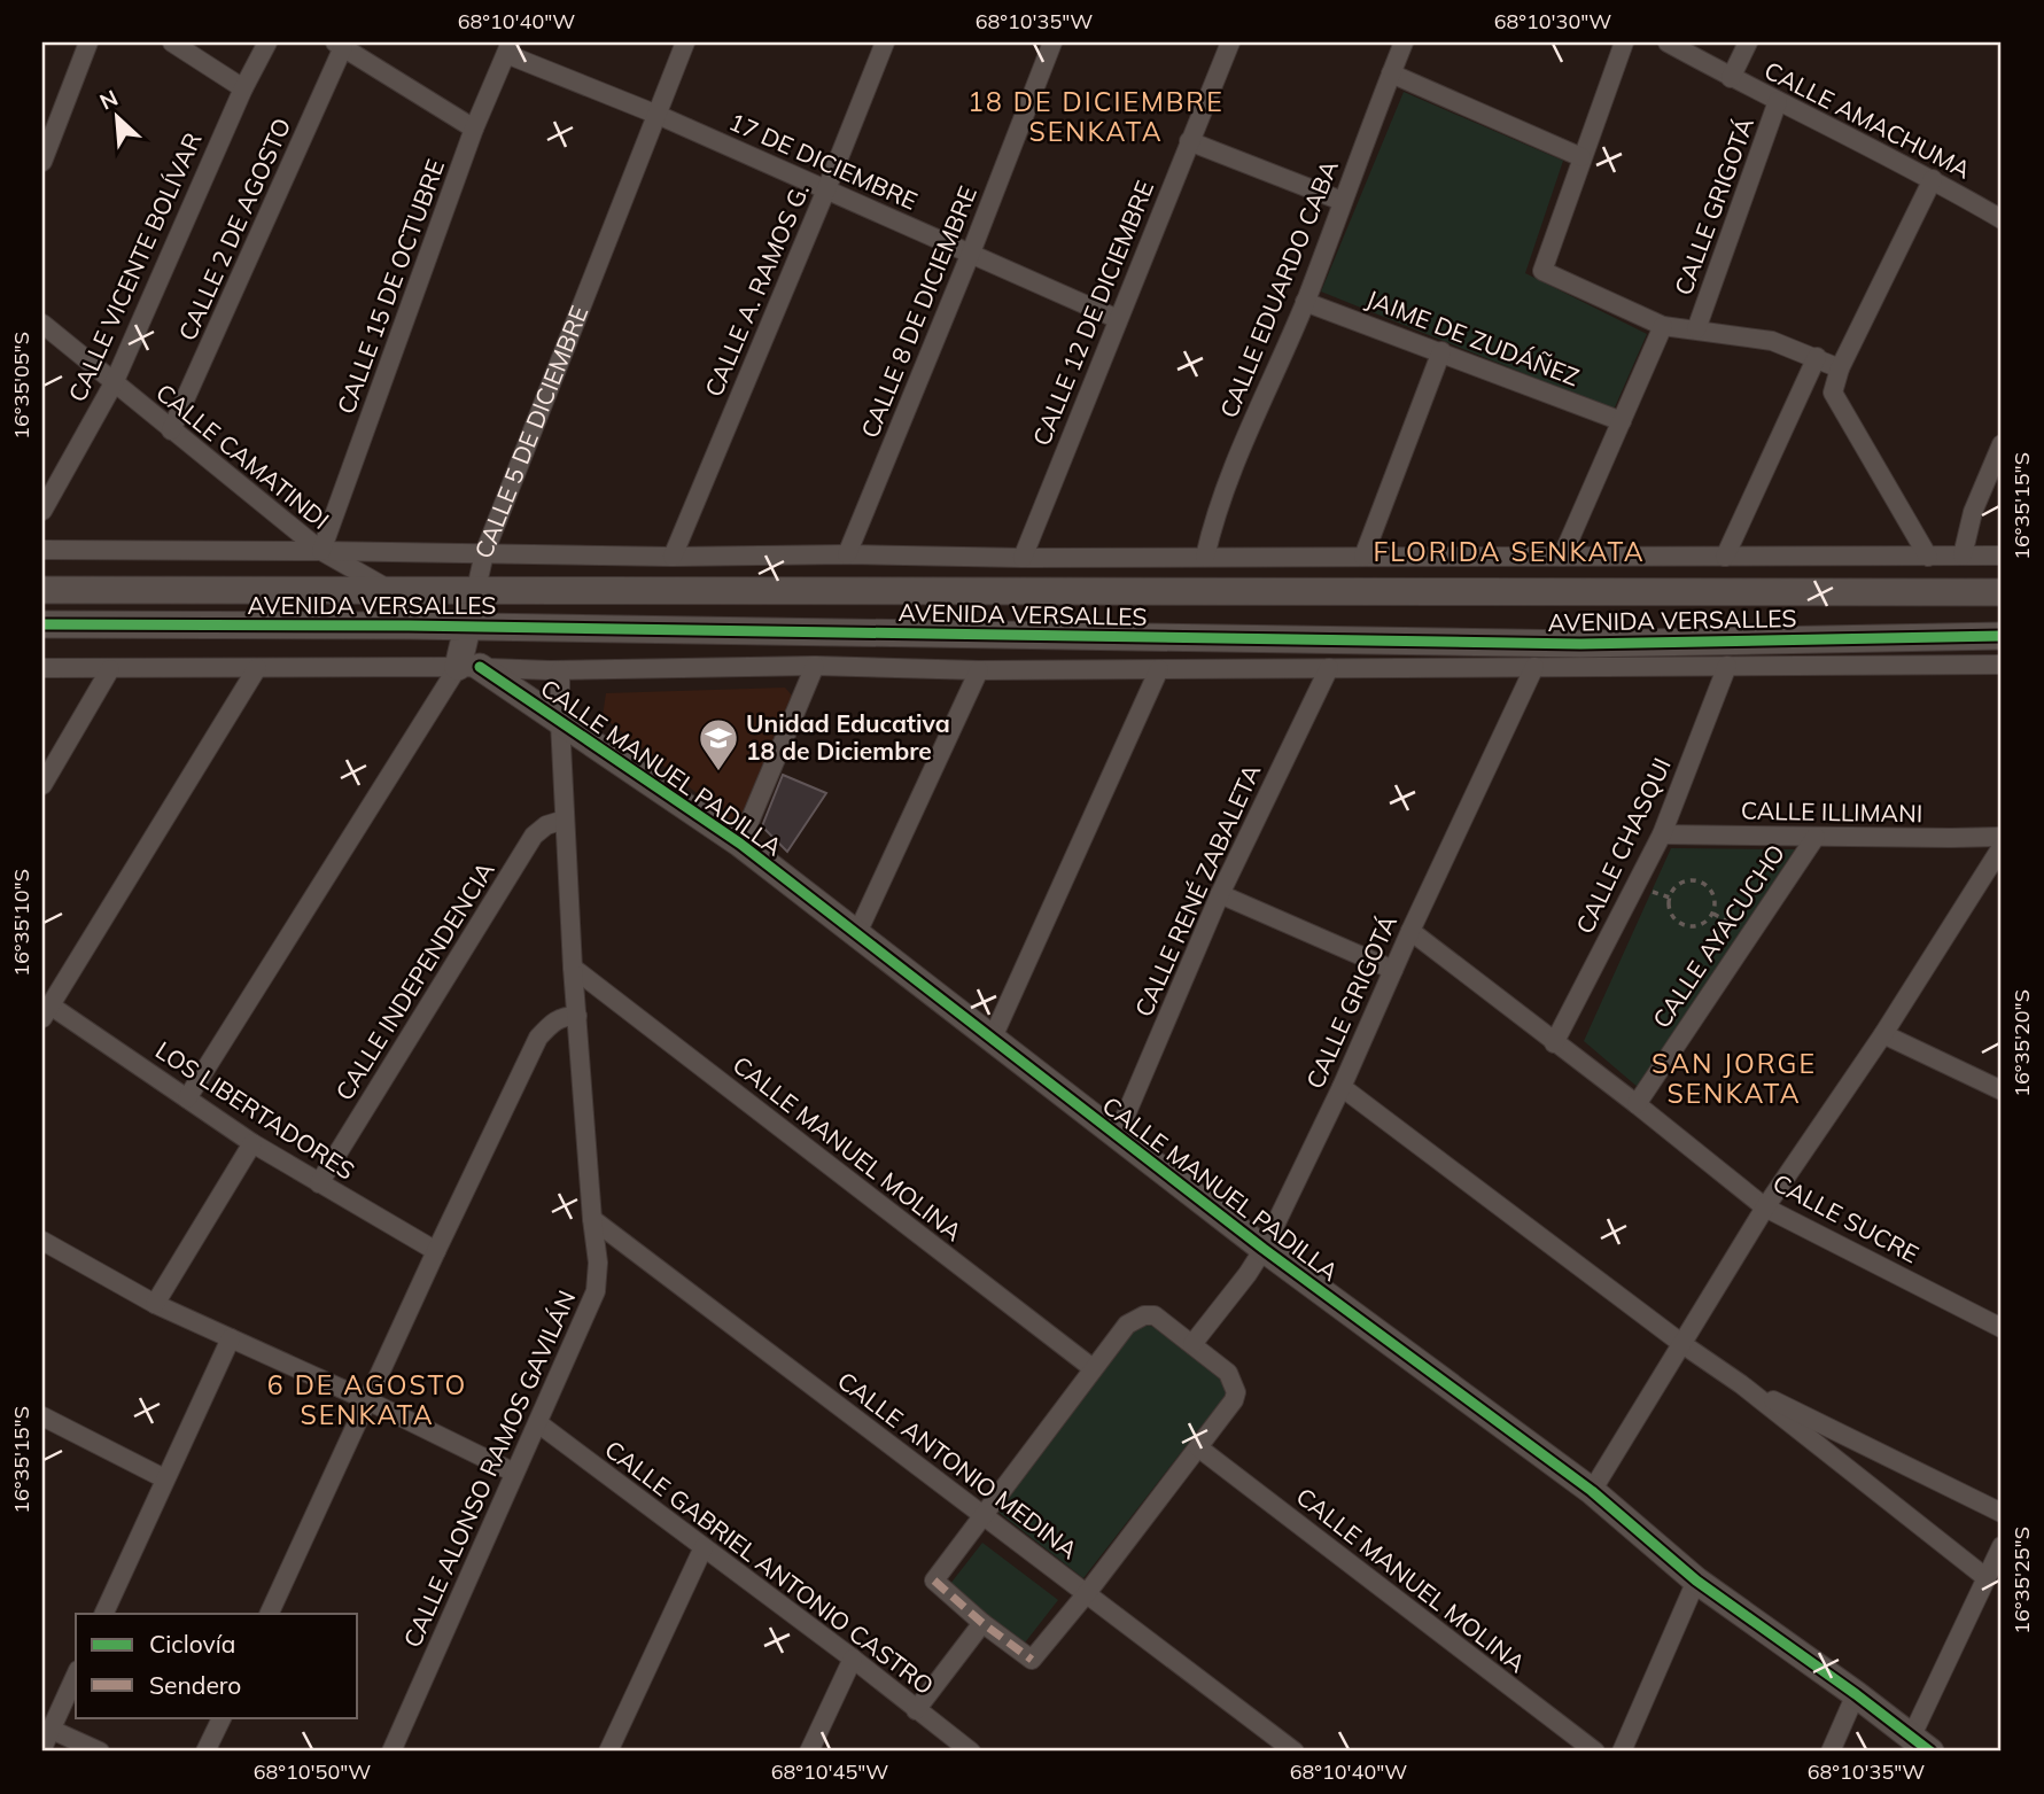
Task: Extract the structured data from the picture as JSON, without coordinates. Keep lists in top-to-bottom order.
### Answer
{
  "streets": {
    "street": [
      "CALLE AMACHUMA",
      "17 DE DICIEMBRE",
      "CALLE GRIGOTÁ",
      "CALLE 2 DE AGOSTO",
      "CALLE VICENTE BOLÍVAR",
      "CALLE 15 DE OCTUBRE",
      "CALLE EDUARDO CABA",
      "CALLE A. RAMOS G.",
      "CALLE 8 DE DICIEMBRE",
      "CALLE 12 DE DICIEMBRE",
      "JAIME DE ZUDÁÑEZ",
      "CALLE 5 DE DICIEMBRE",
      "CALLE CAMATINDI",
      "AVENIDA VERSALLES",
      "CALLE MANUEL PADILLA",
      "CALLE ILLIMANI",
      "CALLE CHASQUI",
      "CALLE RENÉ ZABALETA",
      "CALLE AYACUCHO",
      "CALLE INDEPENDENCIA",
      "LOS LIBERTADORES",
      "CALLE MANUEL MOLINA",
      "CALLE SUCRE",
      "CALLE ANTONIO MEDINA",
      "CALLE ALONSO RAMOS GAVILÁN",
      "CALLE GABRIEL ANTONIO CASTRO"
    ]
  },
  "crossings": [
    ["CALLE AMACHUMA", "CALLE GRIGOTÁ"],
    ["17 DE DICIEMBRE", "CALLE 15 DE OCTUBRE"],
    ["17 DE DICIEMBRE", "CALLE A. RAMOS G."],
    ["17 DE DICIEMBRE", "CALLE 8 DE DICIEMBRE"],
    ["17 DE DICIEMBRE", "CALLE 12 DE DICIEMBRE"],
    ["17 DE DICIEMBRE", "CALLE 5 DE DICIEMBRE"],
    ["CALLE GRIGOTÁ", "AVENIDA VERSALLES"],
    ["CALLE GRIGOTÁ", "CALLE MANUEL PADILLA"],
    ["CALLE GRIGOTÁ", "CALLE SUCRE"],
    ["CALLE 2 DE AGOSTO", "CALLE CAMATINDI"],
    ["CALLE VICENTE BOLÍVAR", "CALLE CAMATINDI"],
    ["CALLE 15 DE OCTUBRE", "CALLE CAMATINDI"],
    ["CALLE EDUARDO CABA", "JAIME DE ZUDÁÑEZ"],
    ["CALLE 5 DE DICIEMBRE", "AVENIDA VERSALLES"],
    ["CALLE 5 DE DICIEMBRE", "CALLE MANUEL PADILLA"],
    ["CALLE 5 DE DICIEMBRE", "LOS LIBERTADORES"],
    ["CALLE CAMATINDI", "AVENIDA VERSALLES"],
    ["AVENIDA VERSALLES", "CALLE MANUEL PADILLA"],
    ["AVENIDA VERSALLES", "CALLE CHASQUI"],
    ["AVENIDA VERSALLES", "CALLE RENÉ ZABALETA"],
    ["AVENIDA VERSALLES", "CALLE ALONSO RAMOS GAVILÁN"],
    ["CALLE MANUEL PADILLA", "CALLE RENÉ ZABALETA"],
    ["CALLE MANUEL PADILLA", "CALLE ALONSO RAMOS GAVILÁN"],
    ["CALLE ILLIMANI", "CALLE CHASQUI"],
    ["CALLE ILLIMANI", "CALLE AYACUCHO"],
    ["CALLE CHASQUI", "CALLE SUCRE"],
    ["CALLE AYACUCHO", "CALLE SUCRE"],
    ["CALLE INDEPENDENCIA", "LOS LIBERTADORES"],
    ["CALLE INDEPENDENCIA", "CALLE ALONSO RAMOS GAVILÁN"],
    ["CALLE MANUEL MOLINA", "CALLE ALONSO RAMOS GAVILÁN"],
    ["CALLE ANTONIO MEDINA", "CALLE ALONSO RAMOS GAVILÁN"],
    ["CALLE ALONSO RAMOS GAVILÁN", "CALLE GABRIEL ANTONIO CASTRO"]
  ],
  "districts": [
    "18 DE DICIEMBRE SENKATA",
    "FLORIDA SENKATA",
    "SAN JORGE SENKATA",
    "6 DE AGOSTO SENKATA"
  ],
  "places": {
    "school or university": ["Unidad Educativa 18 de Diciembre"]
  },
  "legend": ["Ciclovía", "Sendero"],
  "north": "top left",
  "coordinates": [
    "68°10'40\"W",
    "68°10'35\"W",
    "68°10'30\"W",
    "16°35'05\"S",
    "16°35'15\"S",
    "16°35'10\"S",
    "16°35'20\"S",
    "16°35'25\"S",
    "68°10'50\"W",
    "68°10'45\"W"
  ]
}
